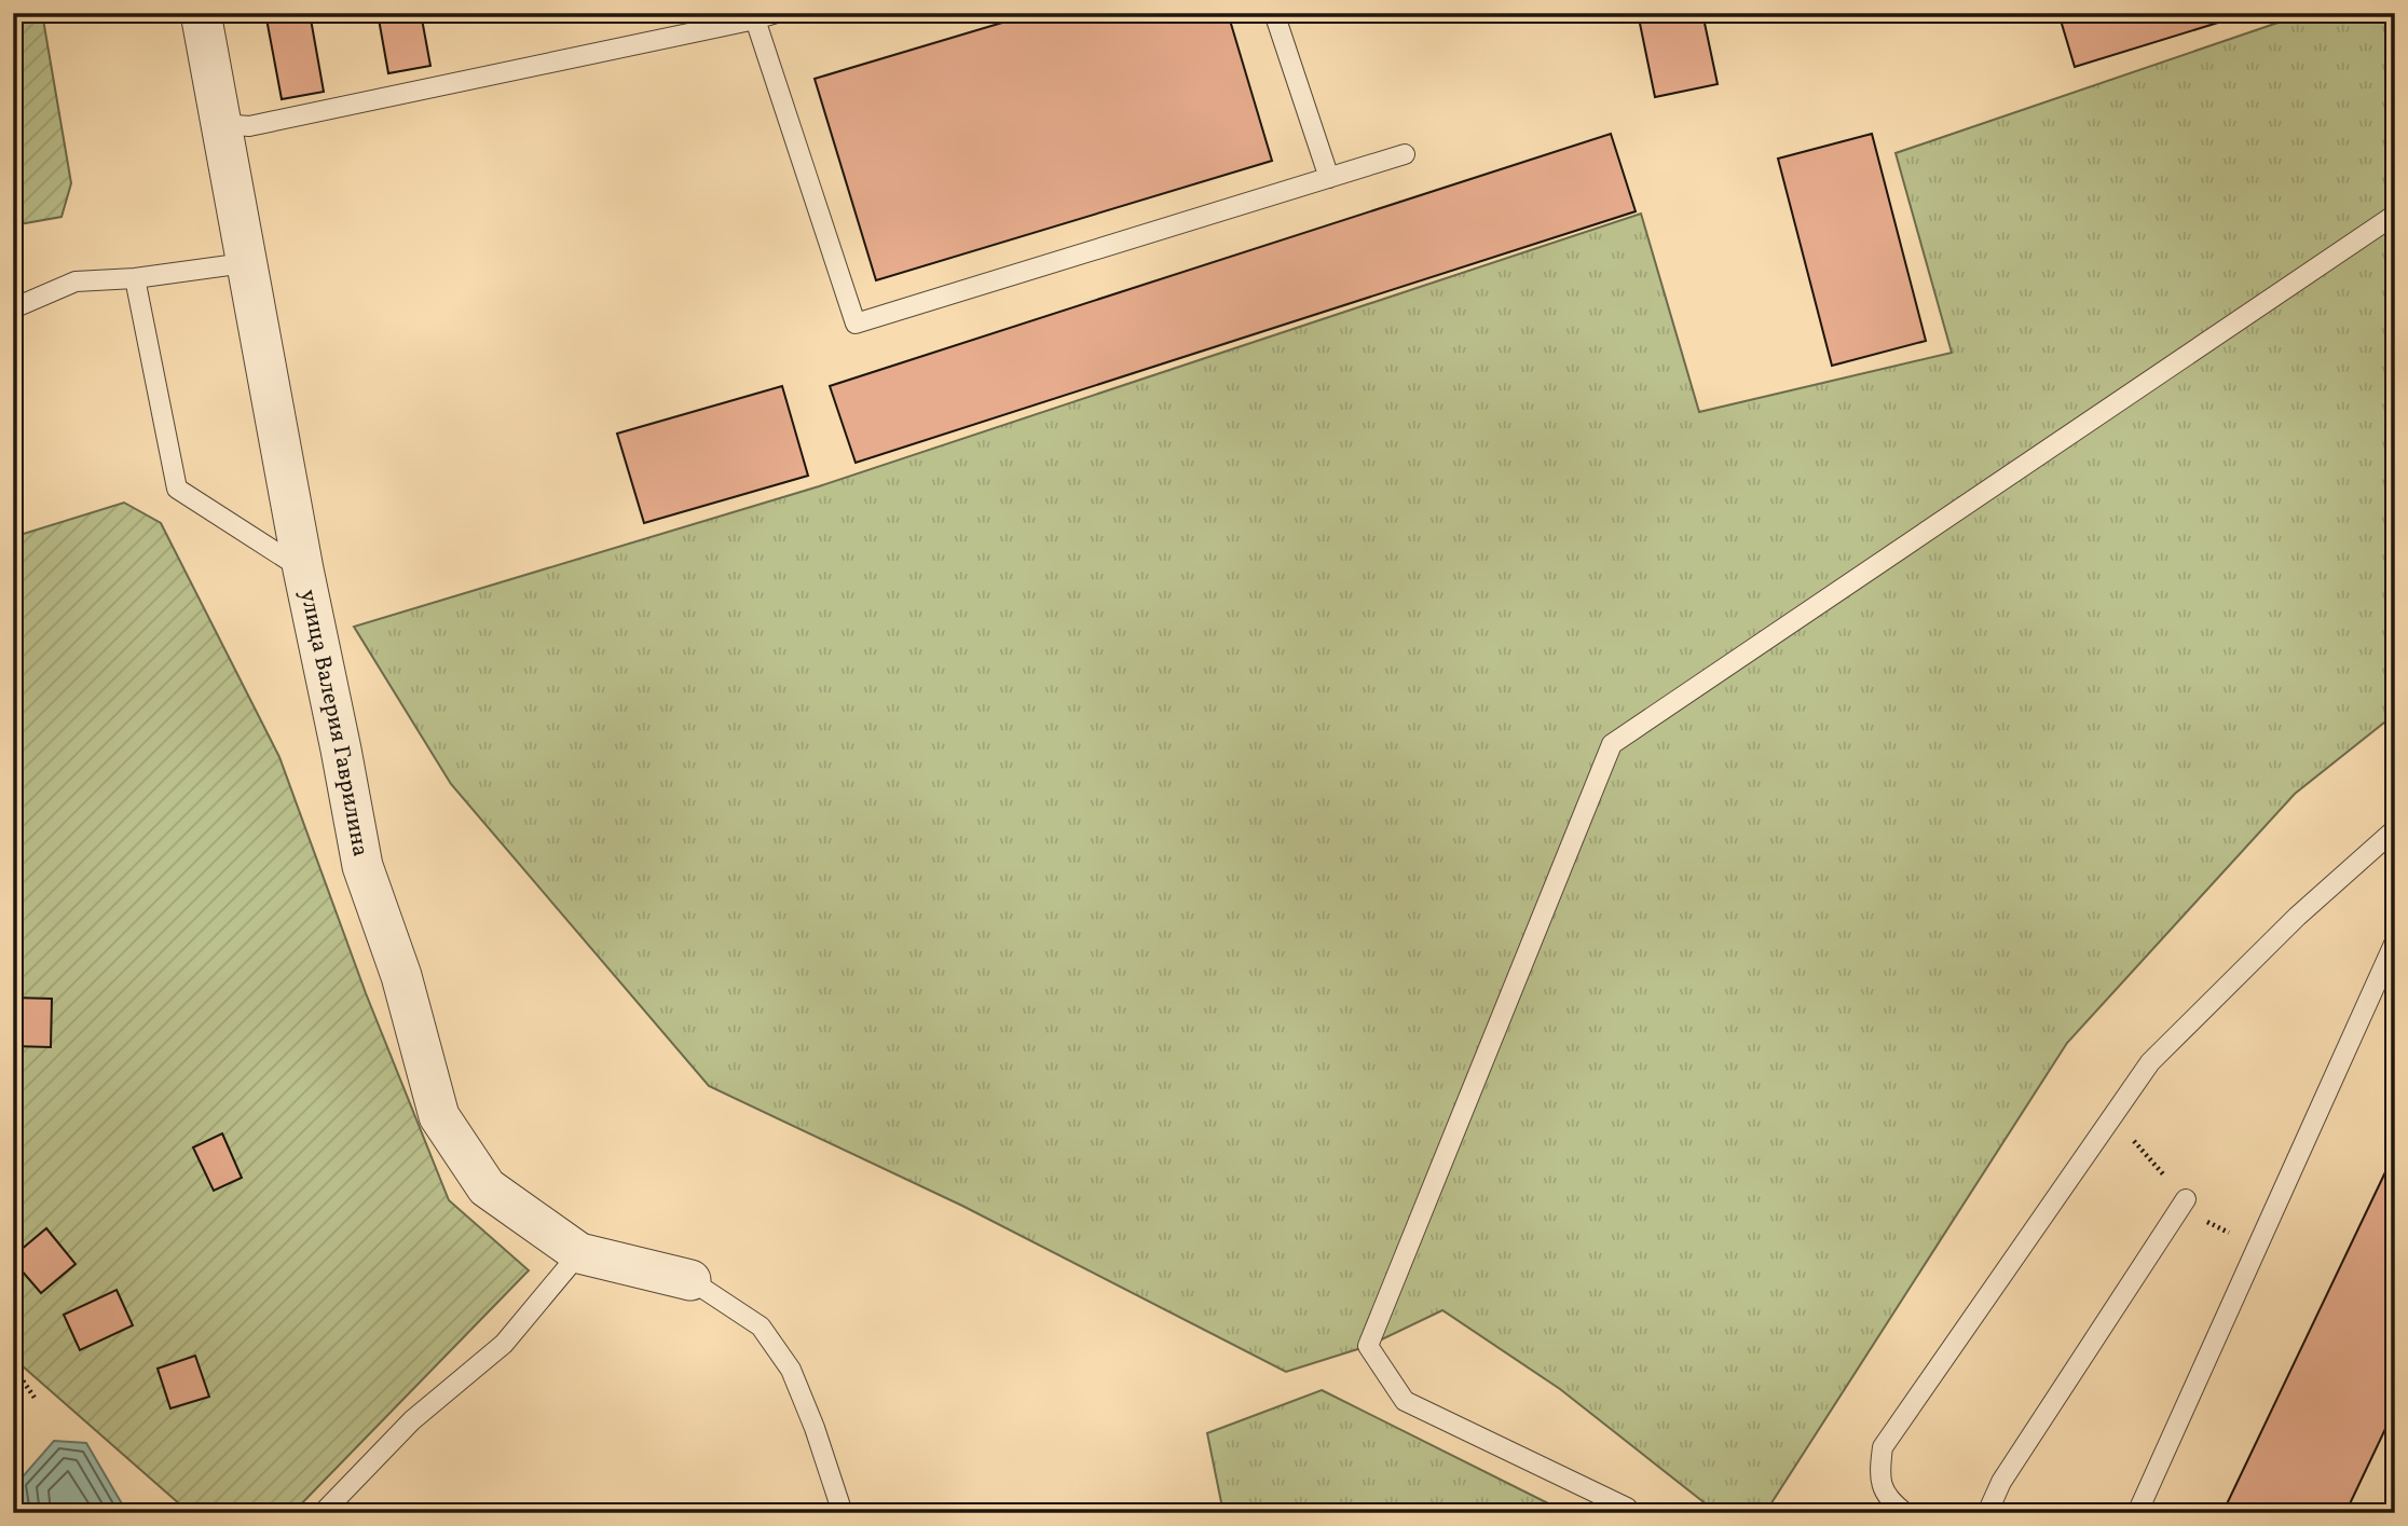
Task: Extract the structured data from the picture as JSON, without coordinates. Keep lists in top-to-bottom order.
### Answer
{
  "streets": {
    "street": ["улица Валерия Гаврилина"]
  }
}
